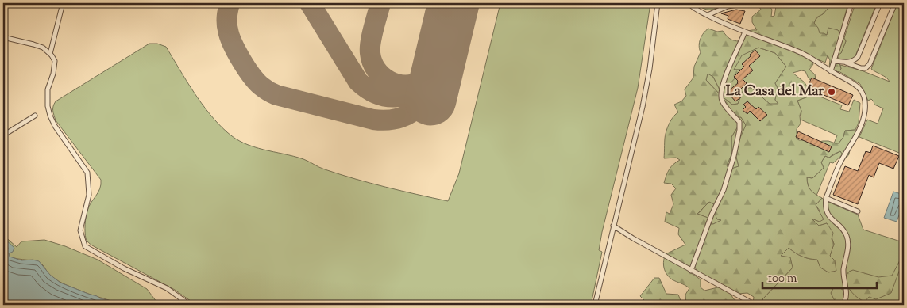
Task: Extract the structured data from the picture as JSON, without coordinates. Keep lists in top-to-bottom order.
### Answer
{
  "places": ["La Casa del Mar"],
  "scale_bar": "100 m"
}
